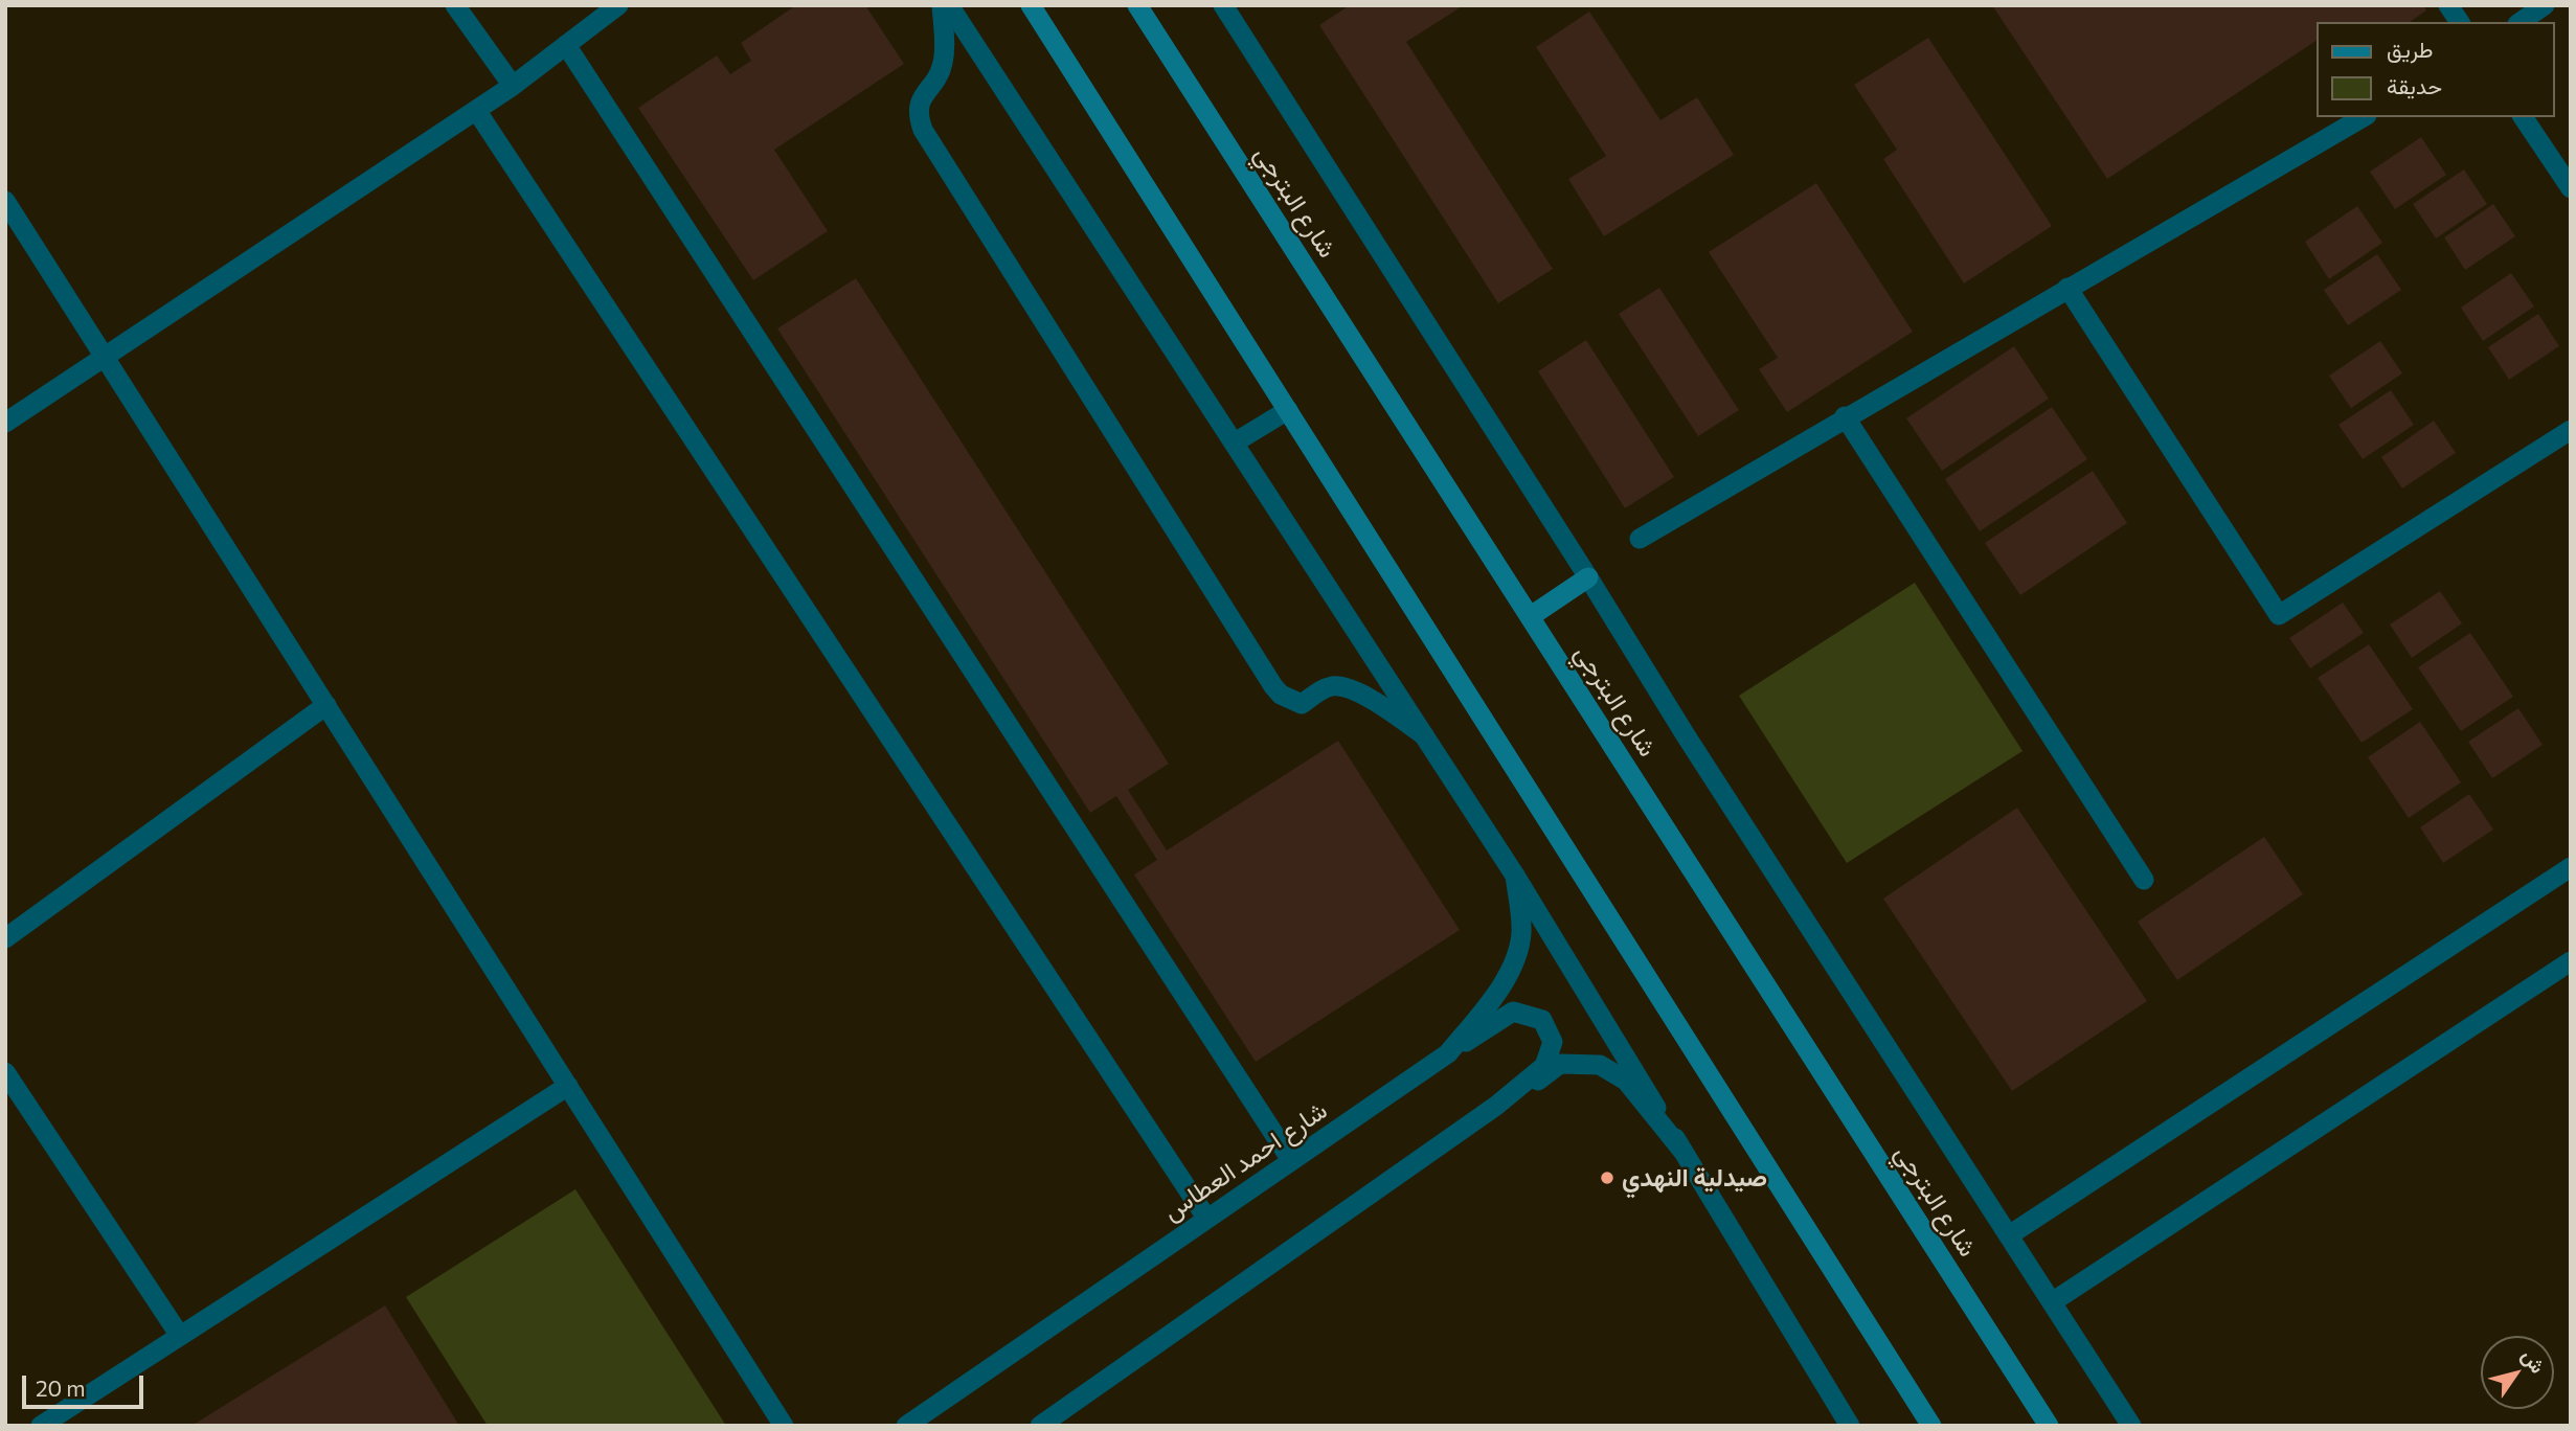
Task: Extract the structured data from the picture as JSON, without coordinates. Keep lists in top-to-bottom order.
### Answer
{
  "streets": {
    "main road": ["شارع البترجي"],
    "street": ["شارع احمد العطاس"]
  },
  "places": ["صيدلية النهدي"],
  "legend": ["طريق", "حديقة"],
  "scale_bar": "20 m",
  "north": "top right"
}
